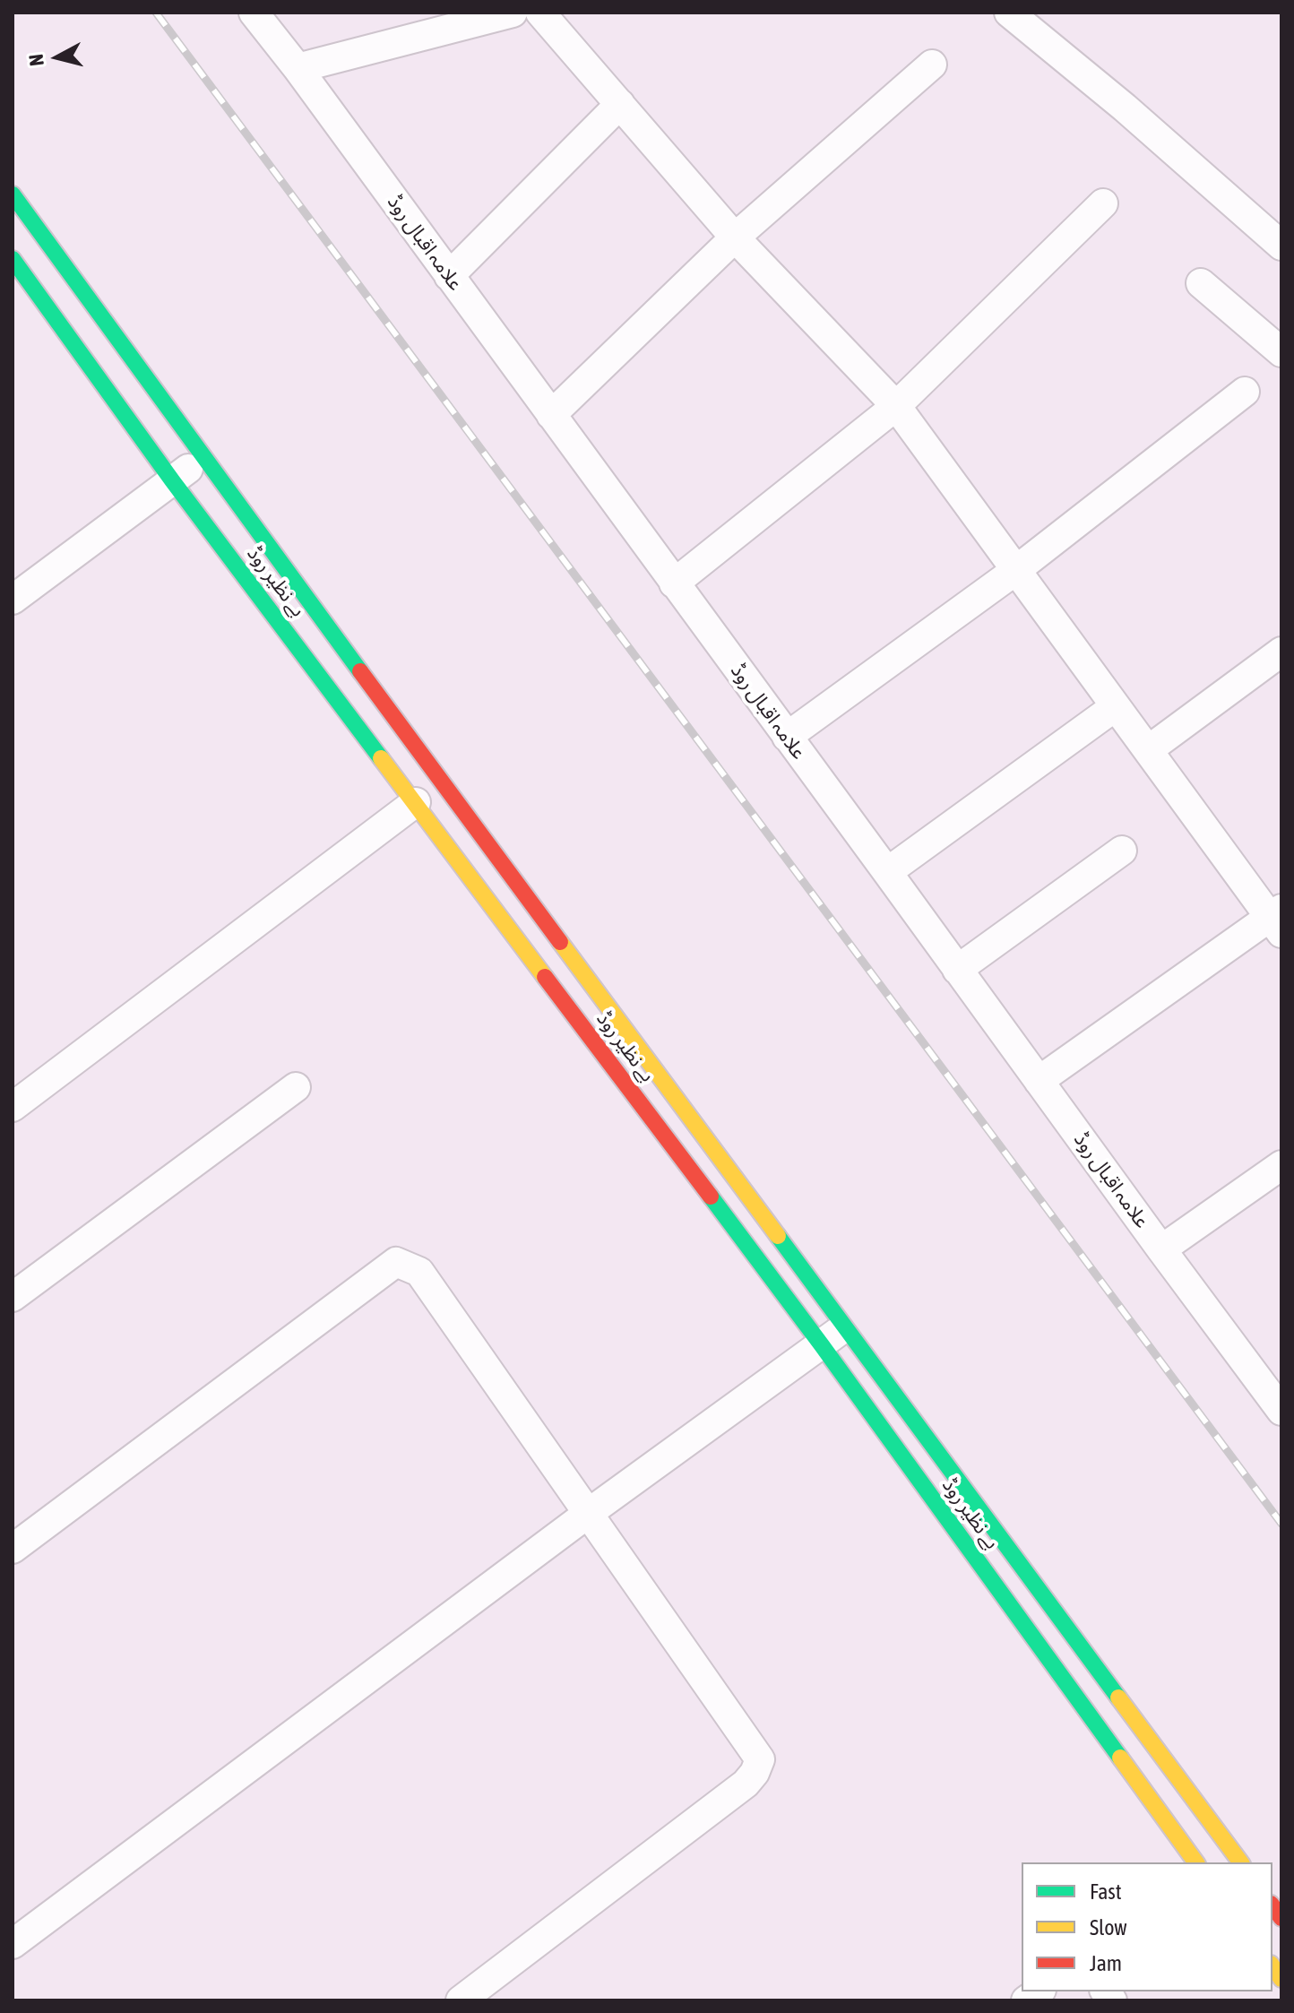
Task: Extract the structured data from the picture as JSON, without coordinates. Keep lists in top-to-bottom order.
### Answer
{
  "streets": {
    "main road": ["بے نظیر روڈ"],
    "street": ["علامہ اقبال روڈ"]
  },
  "legend": ["Fast", "Slow", "Jam"],
  "north": "left"
}
